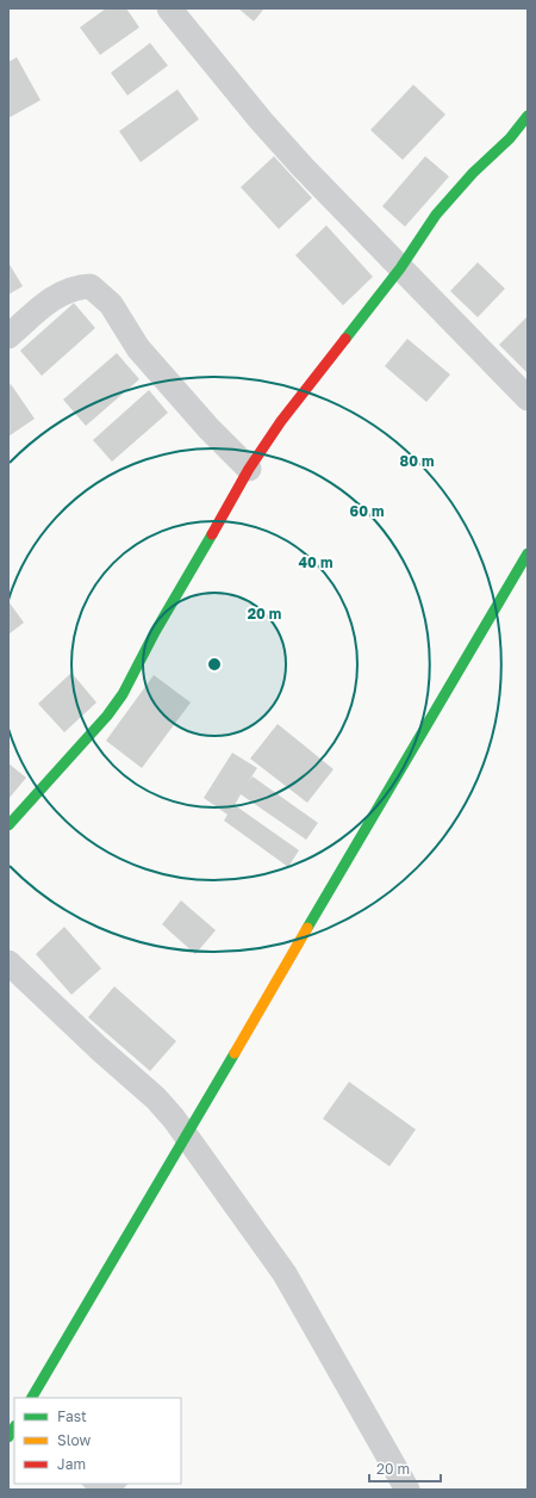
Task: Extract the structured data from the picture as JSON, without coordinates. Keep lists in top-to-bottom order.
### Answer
{
  "legend": ["Fast", "Slow", "Jam"],
  "scale_bar": "20 m",
  "rings": [
    "80 m",
    "60 m",
    "40 m",
    "20 m"
  ]
}
